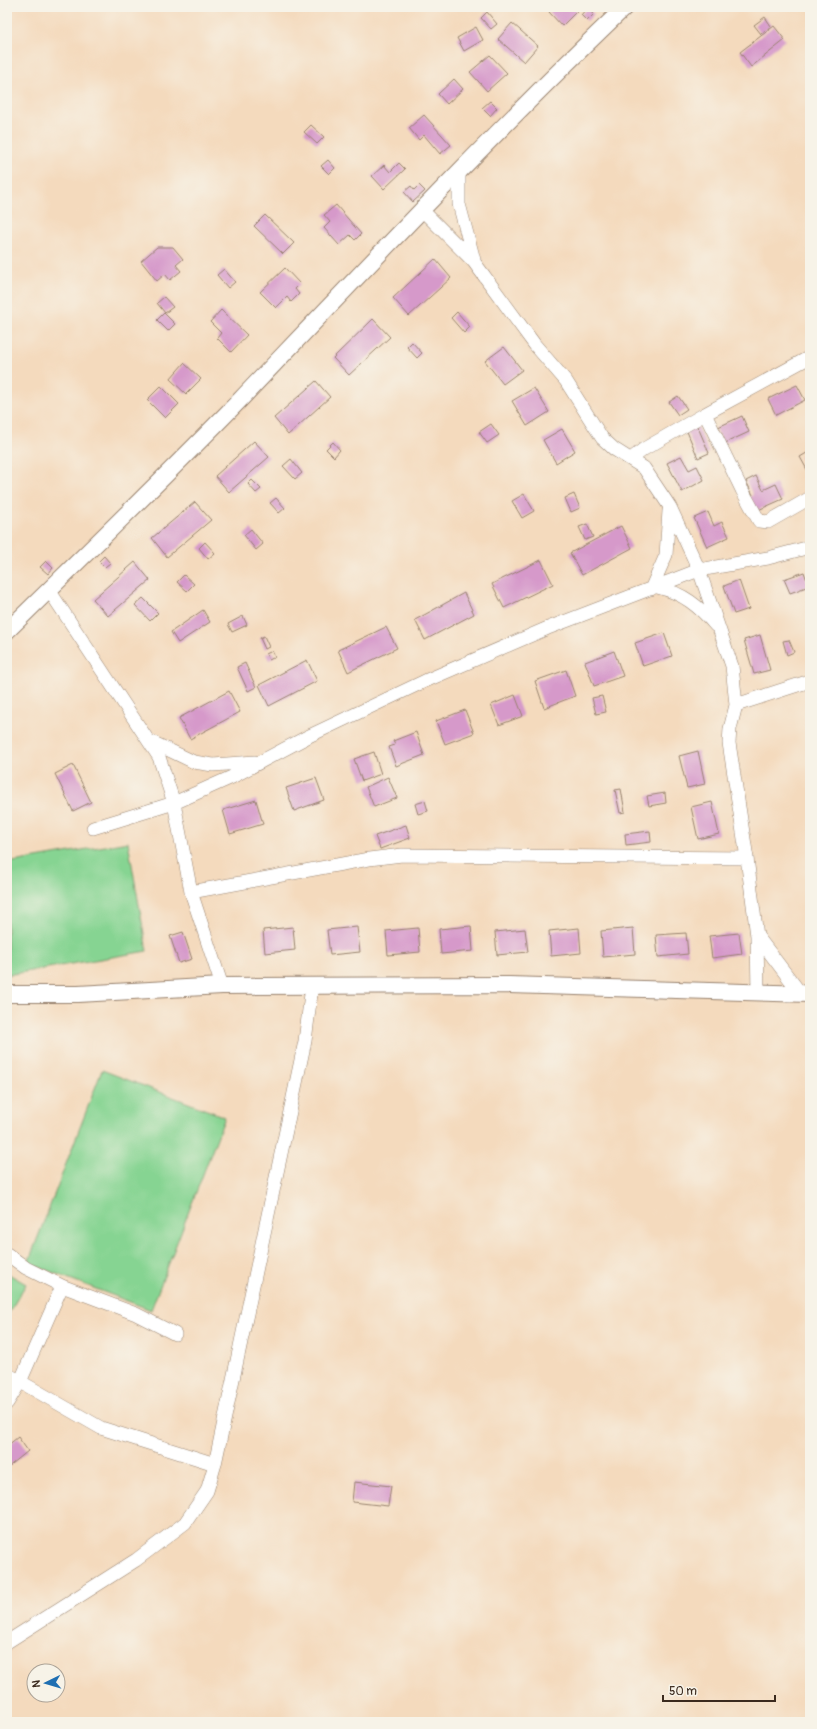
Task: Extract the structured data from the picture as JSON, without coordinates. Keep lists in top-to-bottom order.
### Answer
{
  "scale_bar": "50 m",
  "north": "left"
}
